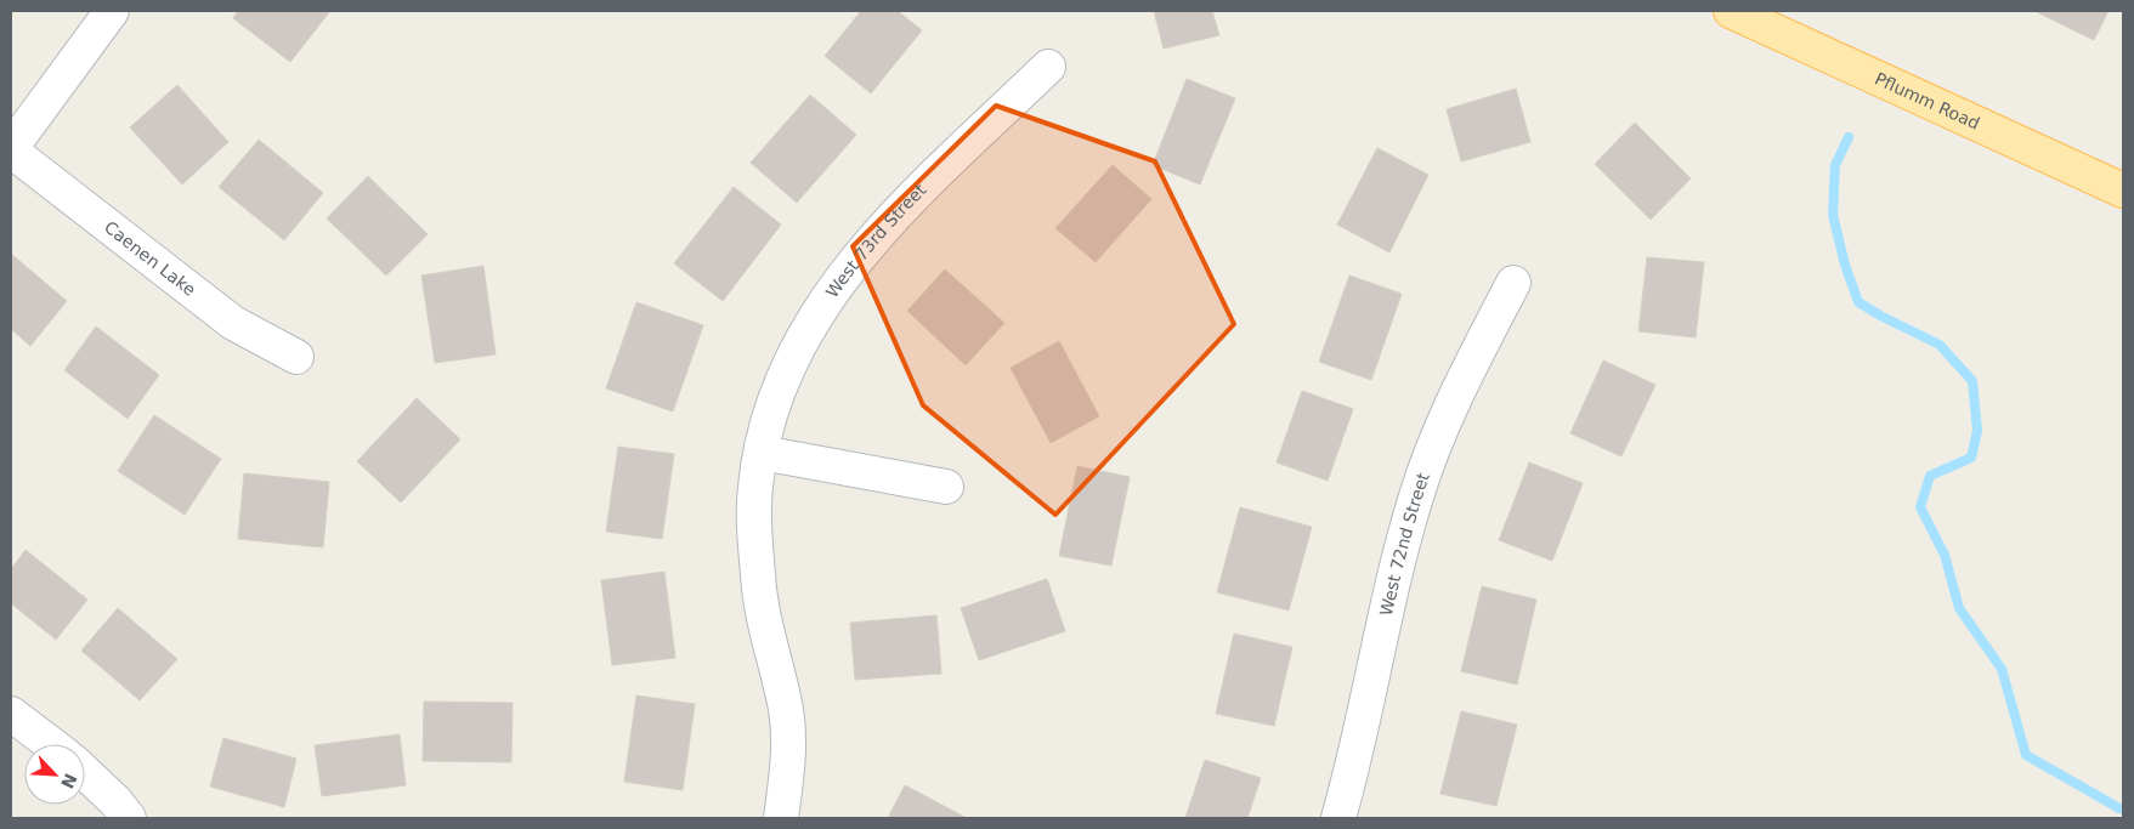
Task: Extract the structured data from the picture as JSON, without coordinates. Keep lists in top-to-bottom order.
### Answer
{
  "streets": {
    "main road": ["Pflumm Road"],
    "street": ["West 73rd Street", "Caenen Lake", "West 72nd Street"]
  },
  "north": "bottom right"
}
